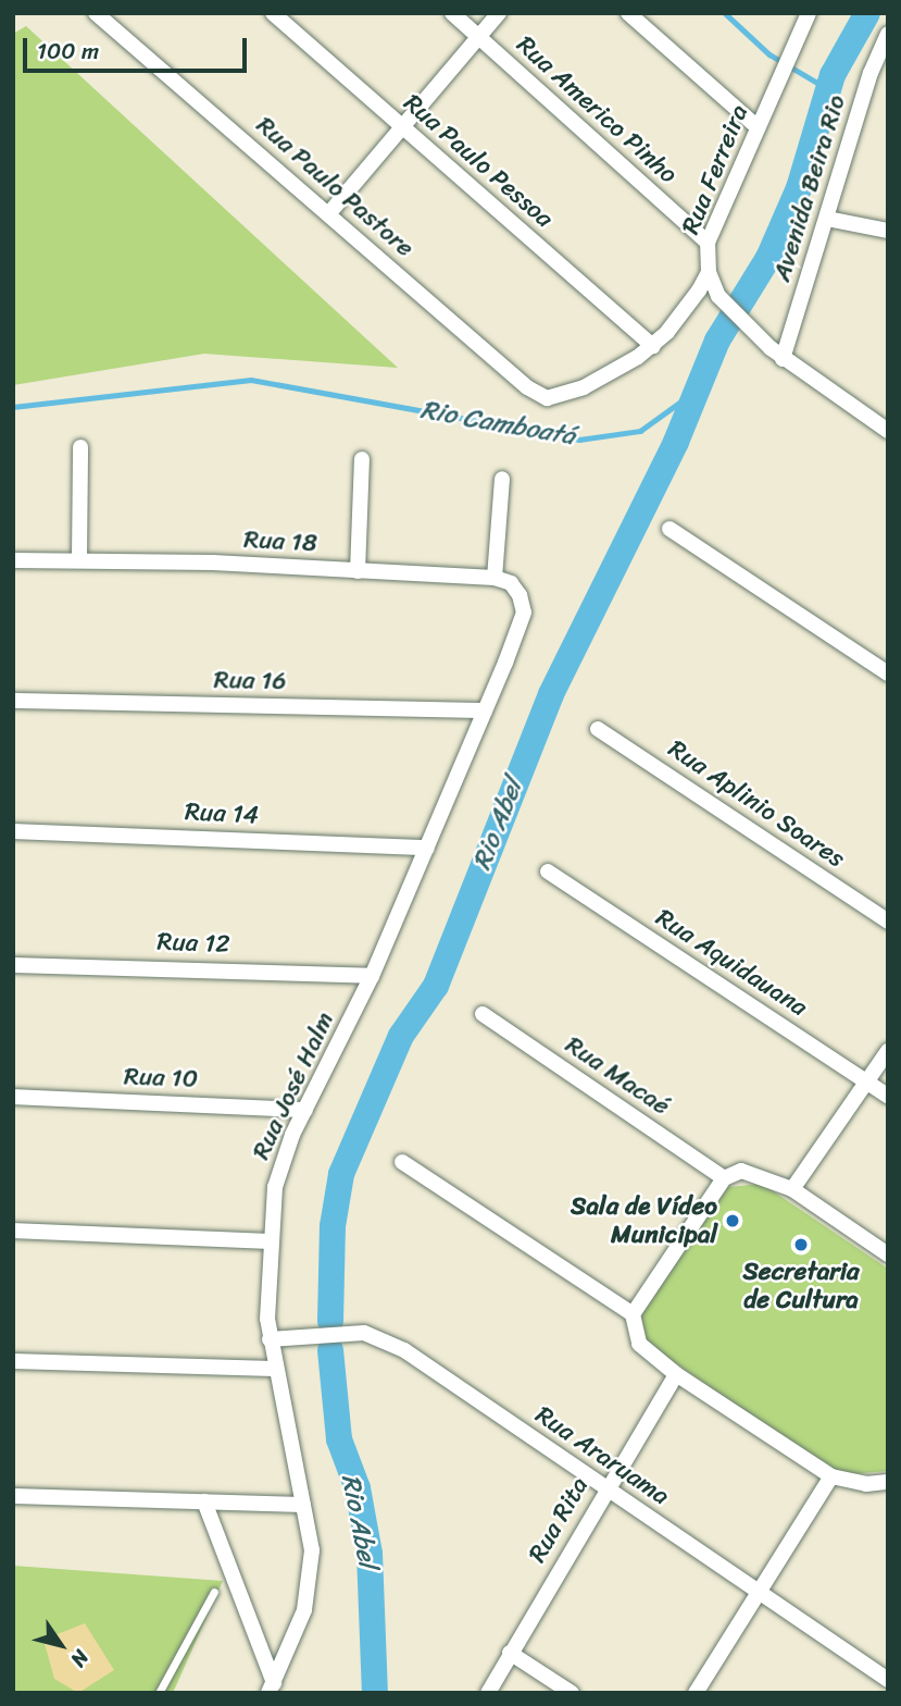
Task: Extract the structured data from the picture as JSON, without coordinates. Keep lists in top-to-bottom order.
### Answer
{
  "streets": {
    "street": [
      "Rua Americo Pinho",
      "Rua Paulo Pessoa",
      "Rua Ferreira",
      "Rua Paulo Pastore",
      "Avenida Beira Rio",
      "Rua 18",
      "Rua 16",
      "Rua Aplinio Soares",
      "Rua 14",
      "Rua 12",
      "Rua Aquidauana",
      "Rua Macaé",
      "Rua 10",
      "Rua José Halm",
      "Rua Araruama",
      "Rua Rita"
    ]
  },
  "crossings": [
    ["Rua Americo Pinho", "Rua Ferreira"],
    ["Rua Paulo Pessoa", "Rua Ferreira"],
    ["Rua Ferreira", "Rua Paulo Pastore"],
    ["Rua 18", "Rua José Halm"],
    ["Rua 16", "Rua José Halm"],
    ["Rua 14", "Rua José Halm"],
    ["Rua 12", "Rua José Halm"],
    ["Rua 10", "Rua José Halm"],
    ["Rua José Halm", "Rua Araruama"],
    ["Rua Araruama", "Rua Rita"]
  ],
  "water": ["Rio Camboatá", "Rio Abel"],
  "places": ["Sala de Vídeo Municipal", "Secretaria de Cultura"],
  "scale_bar": "100 m",
  "north": "bottom right"
}
